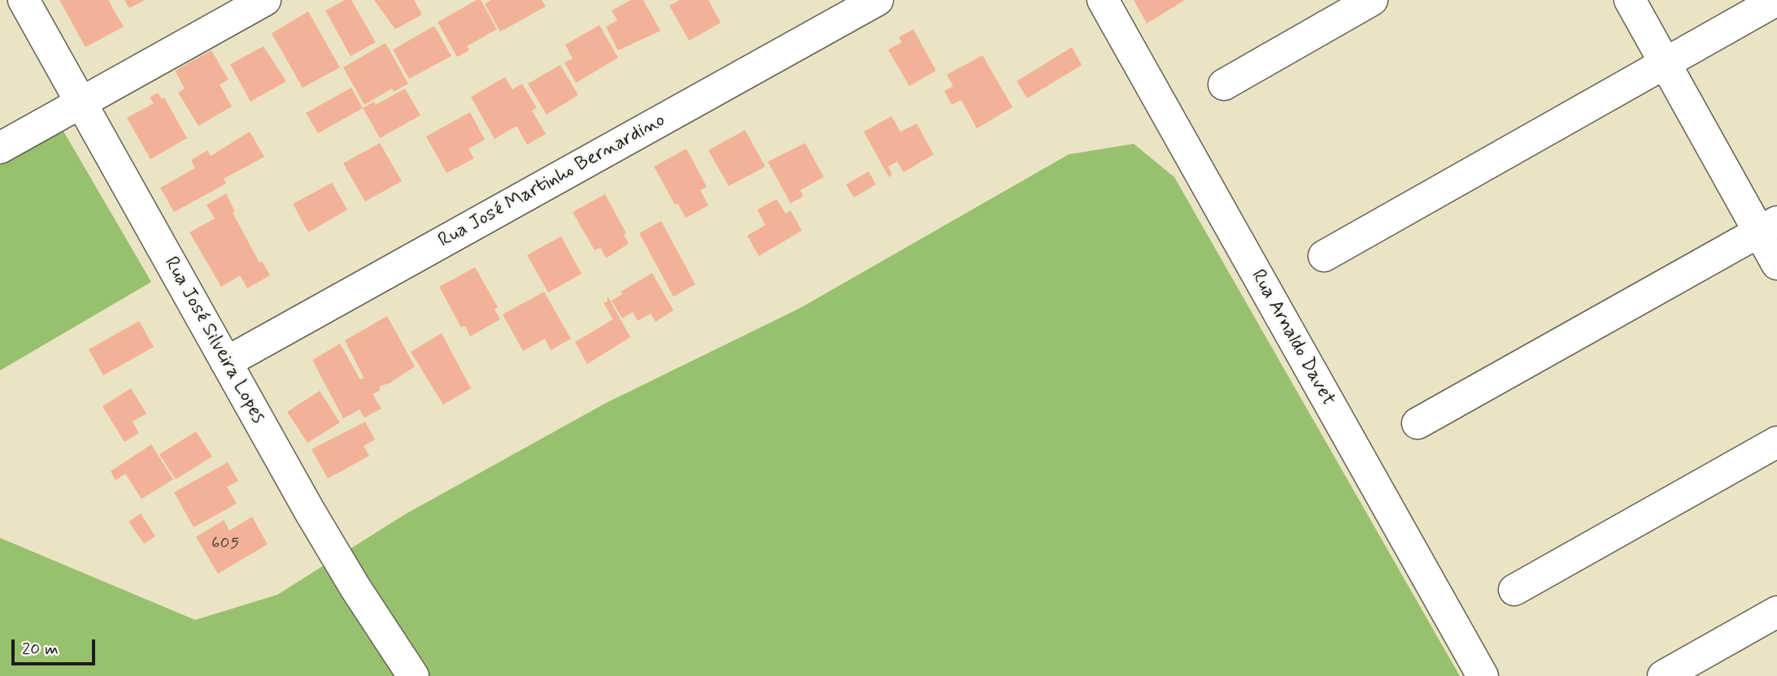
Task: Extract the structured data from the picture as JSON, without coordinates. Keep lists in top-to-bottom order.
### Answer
{
  "streets": {
    "street": ["Rua José Martinho Bernardino", "Rua Arnaldo Davet", "Rua José Silveira Lopes"]
  },
  "crossings": [
    ["Rua José Martinho Bernardino", "Rua José Silveira Lopes"]
  ],
  "house_numbers": ["605"],
  "scale_bar": "20 m"
}
